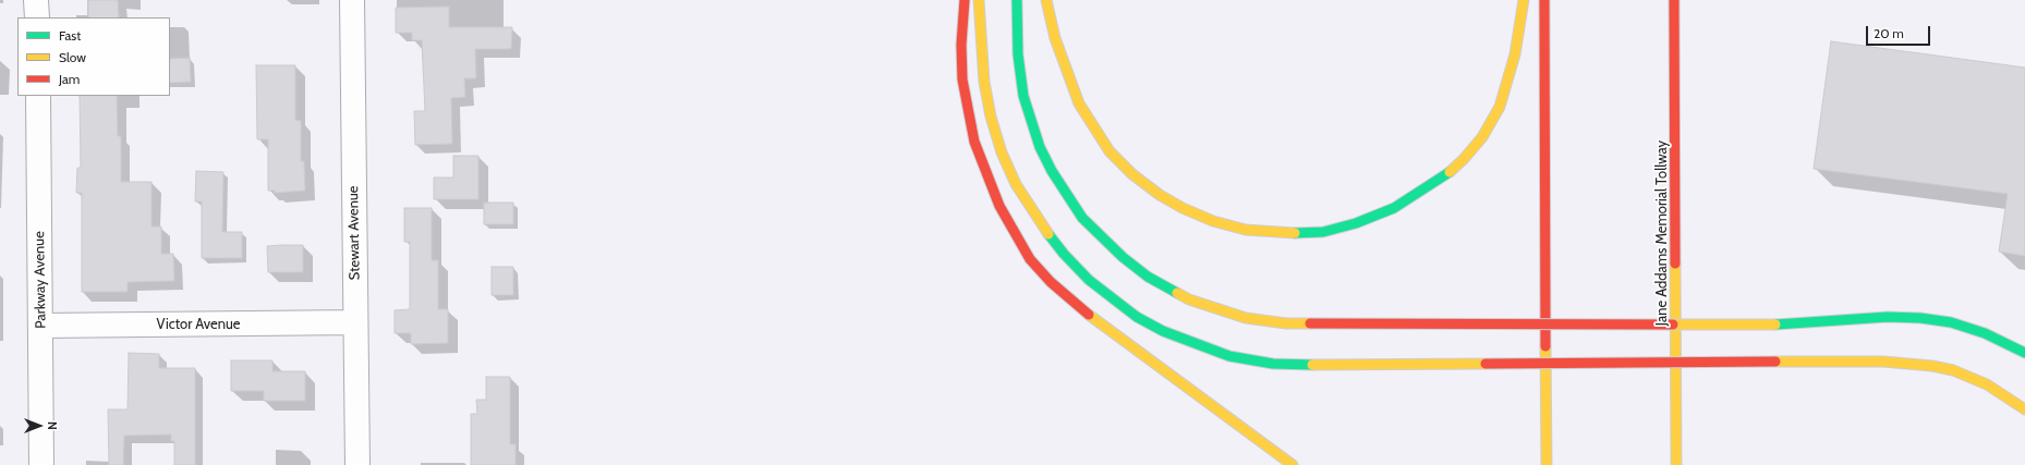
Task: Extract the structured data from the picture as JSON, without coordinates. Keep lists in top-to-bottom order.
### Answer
{
  "streets": {
    "highway": ["Jane Addams Memorial Tollway"],
    "street": ["Stewart Avenue", "Parkway Avenue", "Victor Avenue"]
  },
  "crossings": [
    ["Stewart Avenue", "Victor Avenue"],
    ["Parkway Avenue", "Victor Avenue"]
  ],
  "legend": ["Fast", "Slow", "Jam"],
  "scale_bar": "20 m",
  "north": "right"
}
